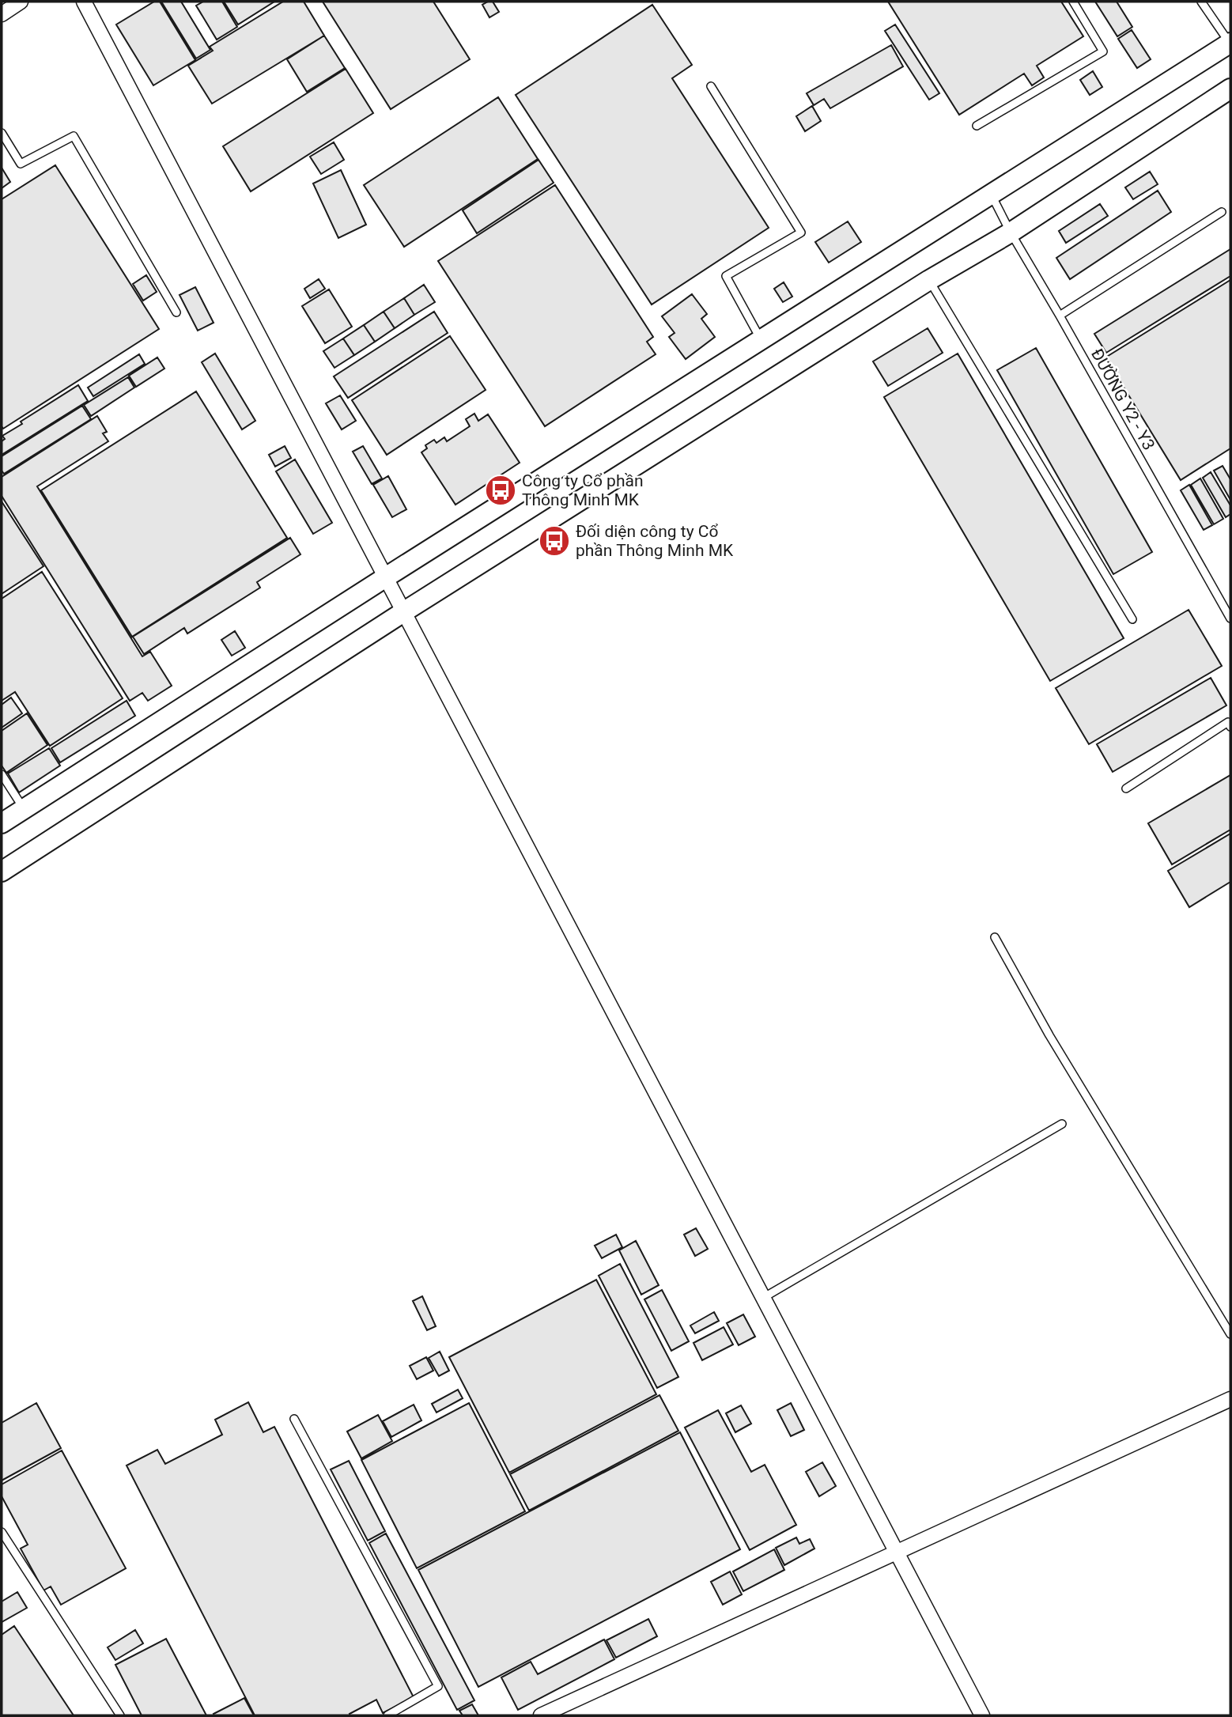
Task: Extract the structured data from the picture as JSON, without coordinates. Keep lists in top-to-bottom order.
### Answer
{
  "streets": {
    "lane": ["ĐƯỜNG Y2 - Y3"]
  },
  "places": {
    "bus stop": ["Công ty Cổ phần Thông Minh MK", "Đối diện công ty Cổ phần Thông Minh MK"]
  }
}
